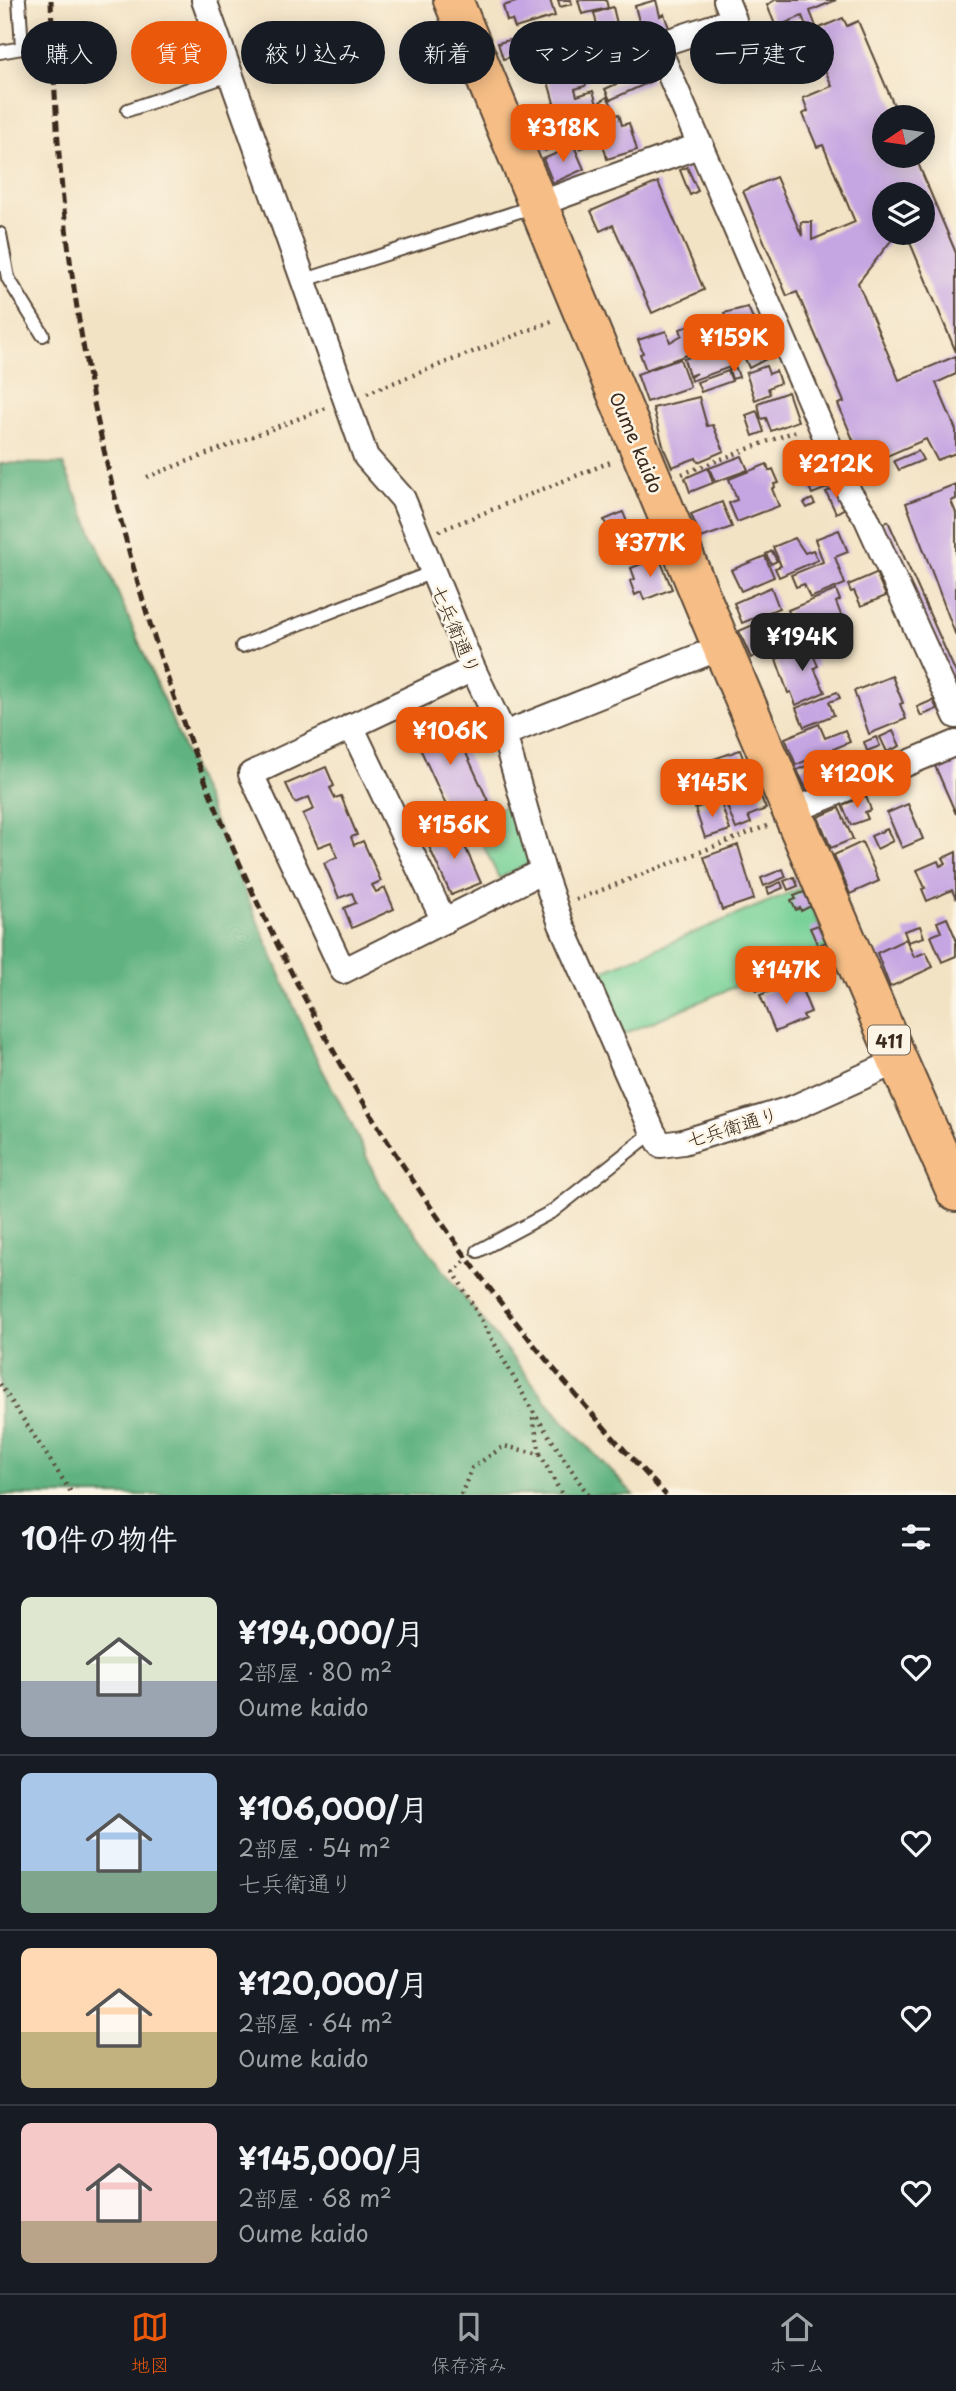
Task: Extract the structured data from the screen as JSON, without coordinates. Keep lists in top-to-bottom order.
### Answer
{
  "streets": {
    "highway": ["Oume kaido", "411"],
    "street": ["七兵衛通り"]
  },
  "crossings": [
    ["Oume kaido", "七兵衛通り"]
  ],
  "north": "left",
  "page": {
    "chip": [
      "購入",
      "賃貸",
      "絞り込み",
      "新着",
      "マンション",
      "一戸建て"
    ],
    "price": [
      "¥318K",
      "¥159K",
      "¥212K",
      "¥377K",
      "¥194K",
      "¥106K",
      "¥120K",
      "¥145K",
      "¥156K",
      "¥147K"
    ],
    "heading": "10件の物件",
    "list": [
      {
        "name": "¥194,000/月",
        "note": "2部屋 · 80 m² · Oume kaido"
      },
      {
        "name": "¥106,000/月",
        "note": "2部屋 · 54 m² · 七兵衛通り"
      },
      {
        "name": "¥120,000/月",
        "note": "2部屋 · 64 m² · Oume kaido"
      },
      {
        "name": "¥145,000/月",
        "note": "2部屋 · 68 m² · Oume kaido"
      }
    ],
    "tabs": ["地図", "保存済み", "ホーム"]
  }
}
